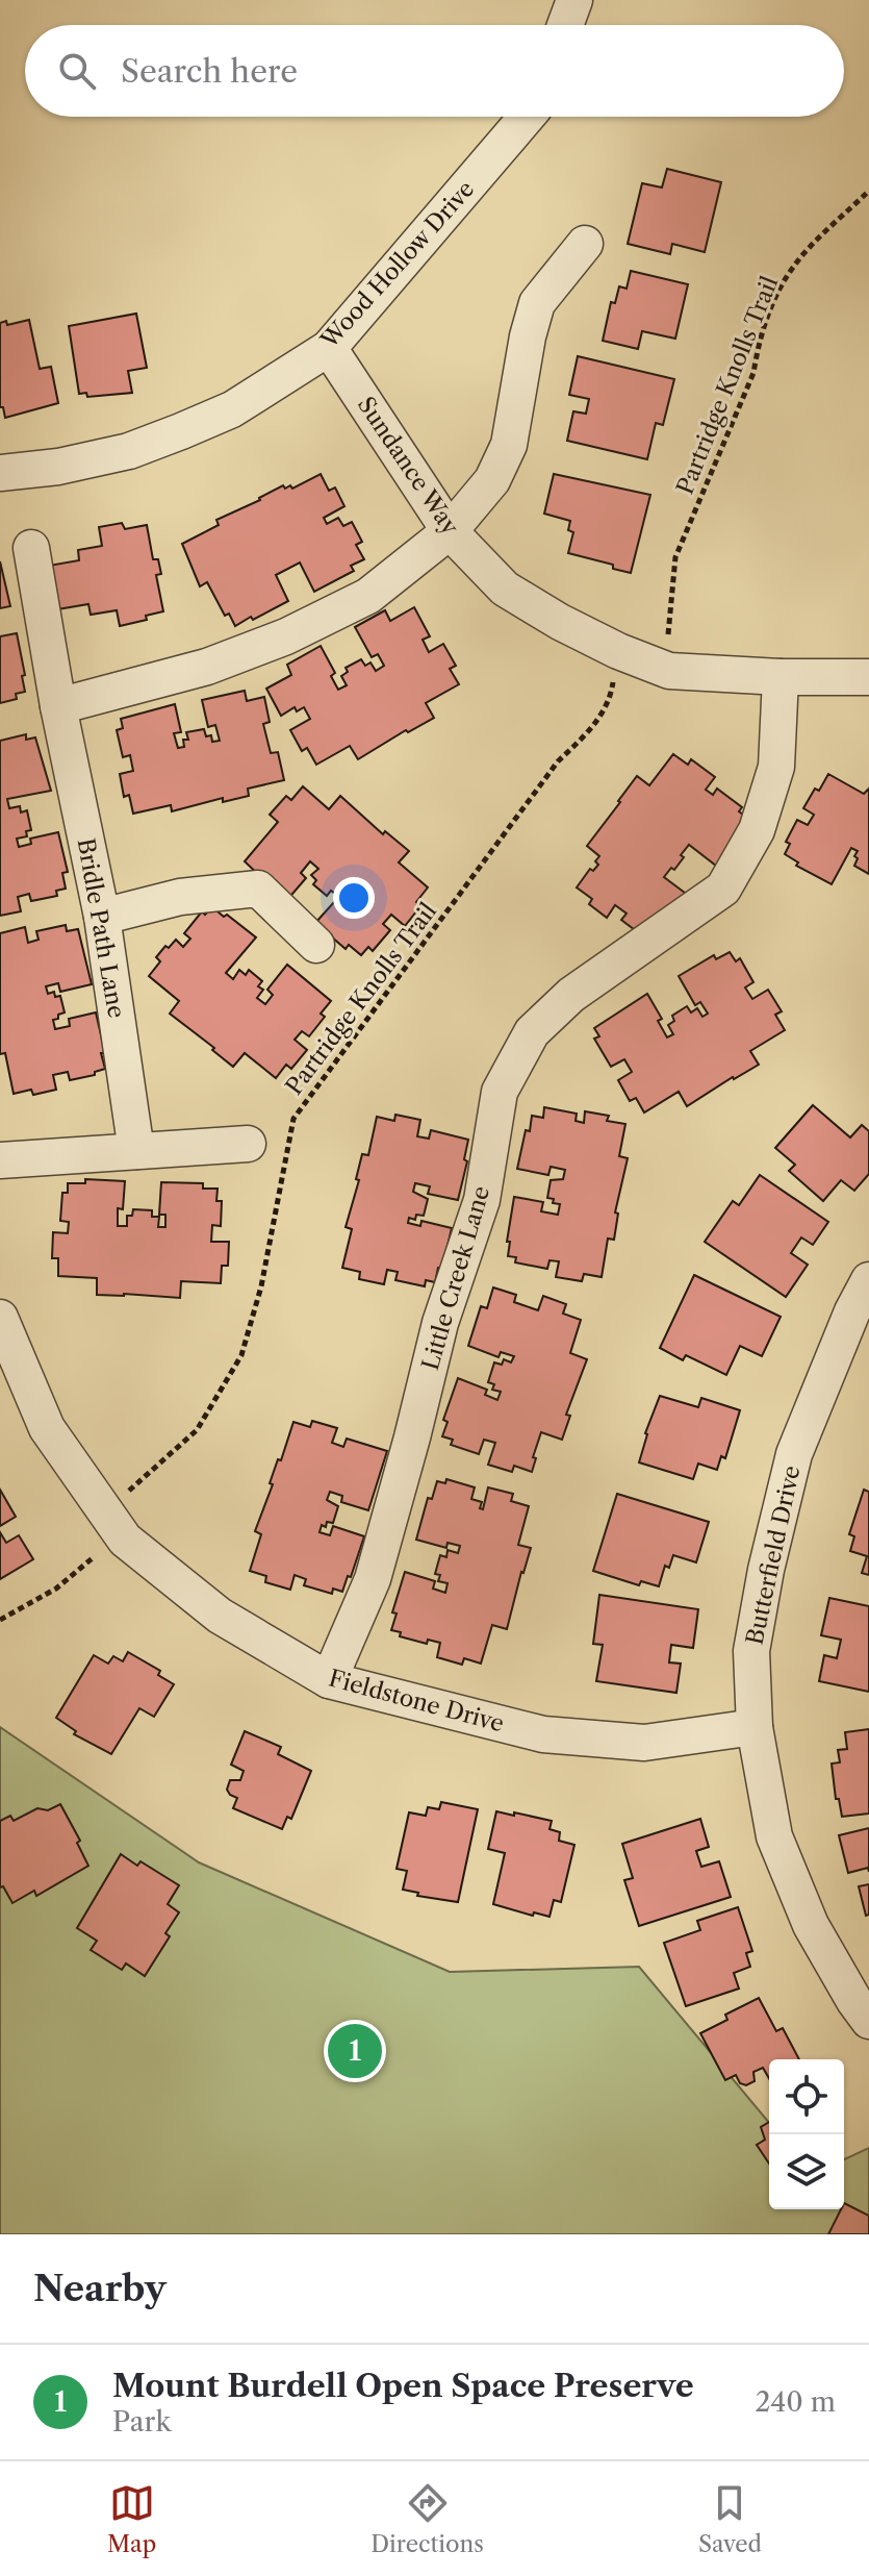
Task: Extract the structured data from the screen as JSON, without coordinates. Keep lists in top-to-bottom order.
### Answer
{
  "streets": {
    "street": [
      "Wood Hollow Drive",
      "Sundance Way",
      "Bridle Path Lane",
      "Little Creek Lane",
      "Butterfield Drive",
      "Fieldstone Drive"
    ],
    "path": ["Partridge Knolls Trail"]
  },
  "crossings": [
    ["Wood Hollow Drive", "Sundance Way"],
    ["Partridge Knolls Trail", "Sundance Way"],
    ["Partridge Knolls Trail", "Fieldstone Drive"],
    ["Sundance Way", "Little Creek Lane"],
    ["Little Creek Lane", "Fieldstone Drive"],
    ["Butterfield Drive", "Fieldstone Drive"]
  ],
  "page": {
    "search": "Search here",
    "pins": "1",
    "heading": "Nearby",
    "list": [
      {
        "mark": "1",
        "name": "Mount Burdell Open Space Preserve",
        "note": "Park",
        "value": "240 m"
      }
    ],
    "nav": ["Map", "Directions", "Saved"]
  }
}
